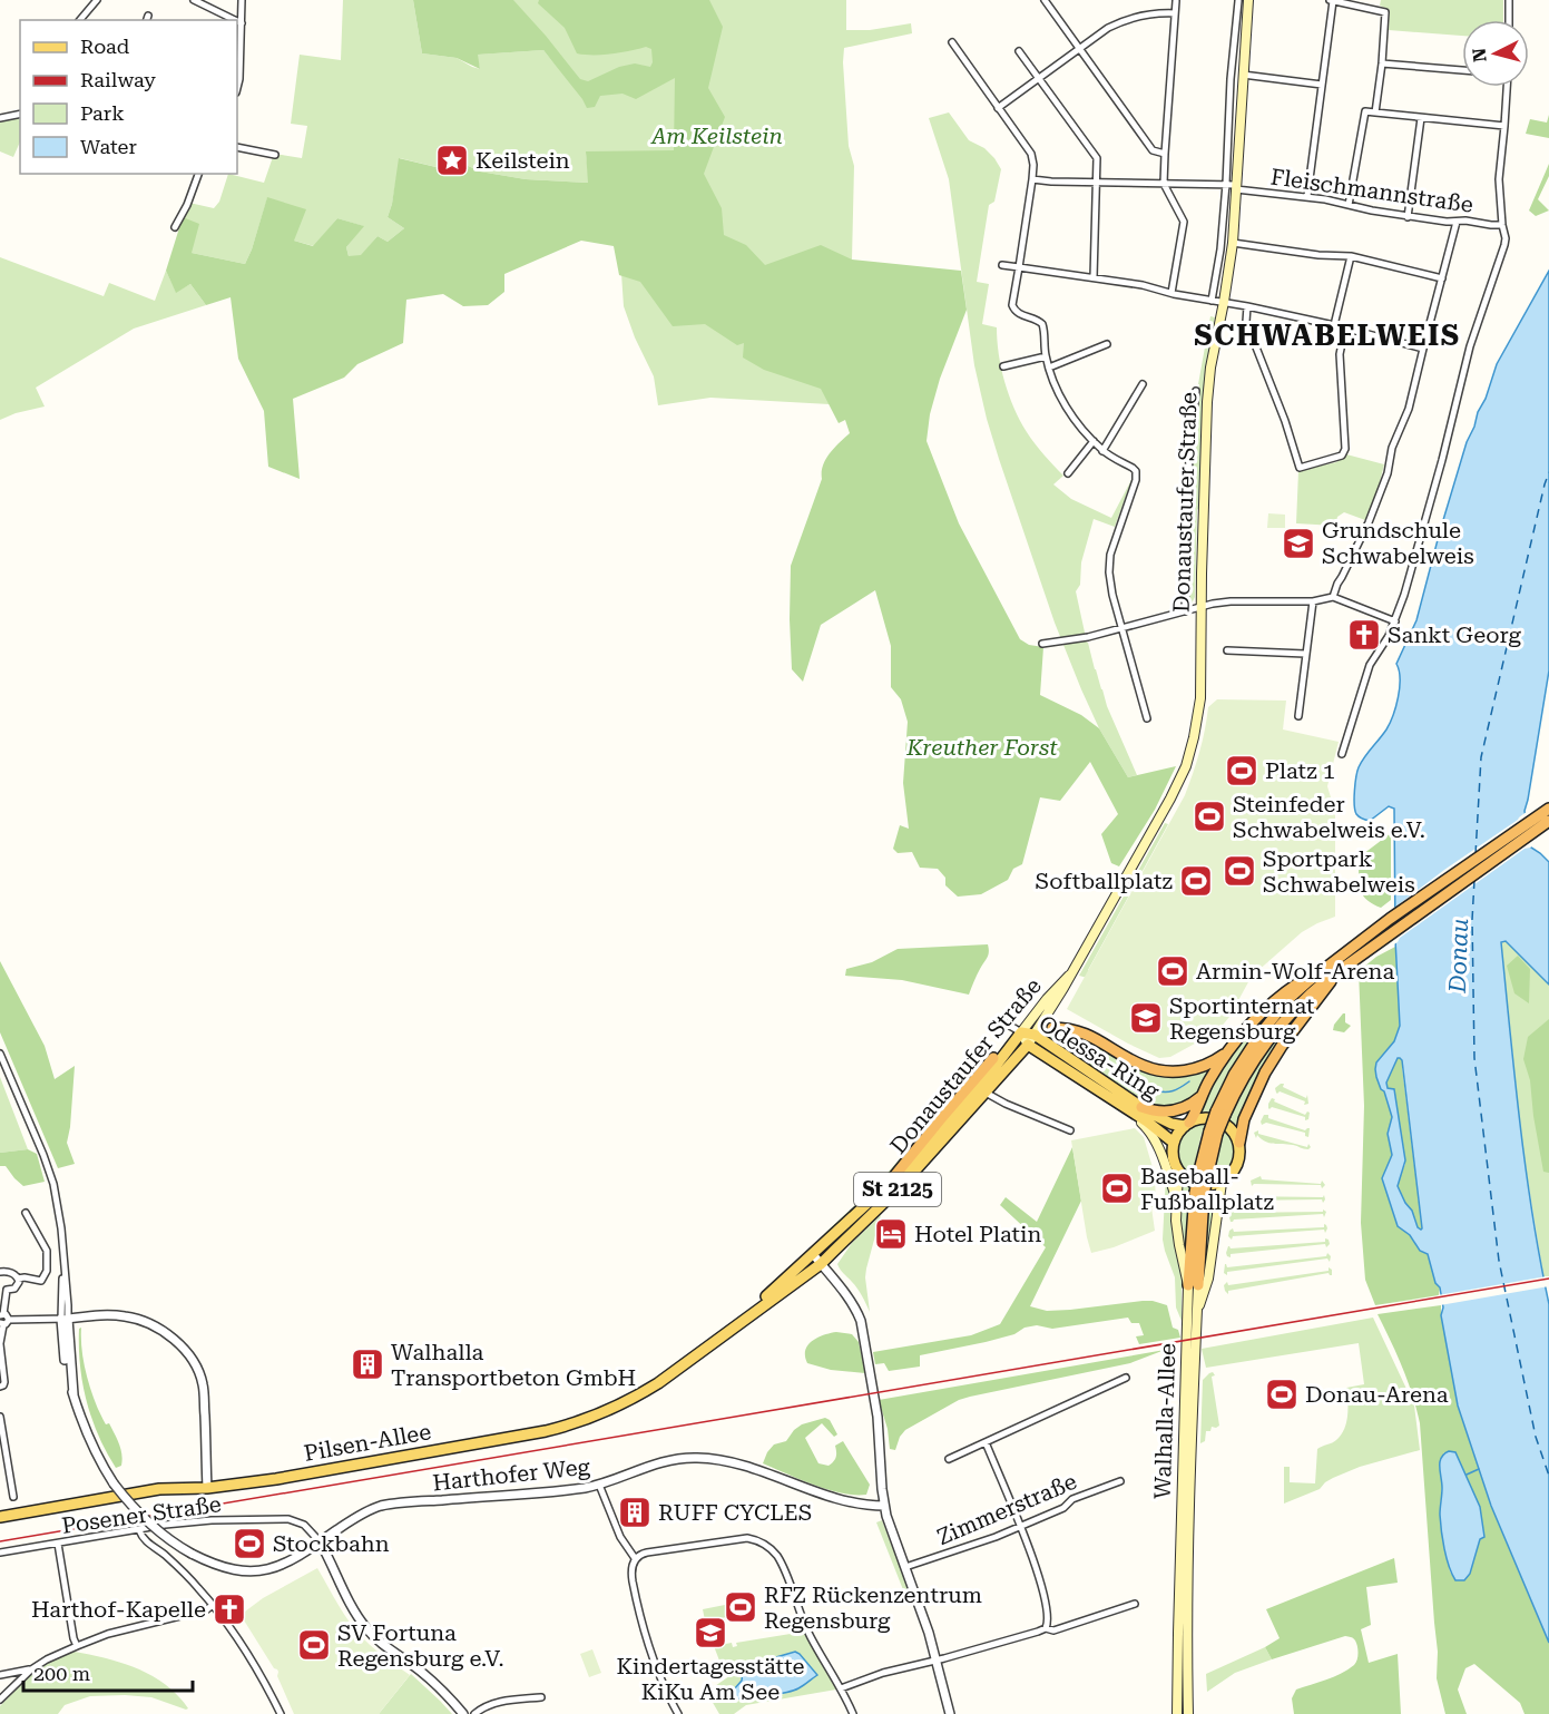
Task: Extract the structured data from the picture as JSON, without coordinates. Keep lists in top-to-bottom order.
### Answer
{
  "streets": {
    "highway": ["Walhalla-Allee"],
    "main road": [
      "Donaustaufer Straße",
      "Odessa-Ring",
      "St 2125",
      "Pilsen-Allee"
    ],
    "street": [
      "Fleischmannstraße",
      "Harthofer Weg",
      "Zimmerstraße",
      "Posener Straße"
    ]
  },
  "crossings": [
    ["Fleischmannstraße", "Donaustaufer Straße"],
    ["Donaustaufer Straße", "Odessa-Ring"],
    ["Donaustaufer Straße", "Pilsen-Allee"],
    ["Harthofer Weg", "Posener Straße"]
  ],
  "districts": ["SCHWABELWEIS"],
  "water": ["Donau"],
  "parks": ["Am Keilstein", "Kreuther Forst"],
  "places": {
    "place": ["Keilstein"],
    "school or university": ["Grundschule Schwabelweis", "Sportinternat Regensburg", "Kindertagesstätte KiKu Am See"],
    "church": ["Sankt Georg", "Harthof-Kapelle"],
    "sports": [
      "Platz 1",
      "Steinfeder Schwabelweis e.V.",
      "Sportpark Schwabelweis",
      "Softballplatz",
      "Armin-Wolf-Arena",
      "Baseball- Fußballplatz",
      "Donau-Arena",
      "Stockbahn",
      "RFZ Rückenzentrum Regensburg",
      "SV Fortuna Regensburg e.V."
    ],
    "hotel": ["Hotel Platin"],
    "building": ["Walhalla Transportbeton GmbH", "RUFF CYCLES"]
  },
  "legend": [
    "Road",
    "Railway",
    "Park",
    "Water"
  ],
  "scale_bar": "200 m",
  "north": "left"
}
